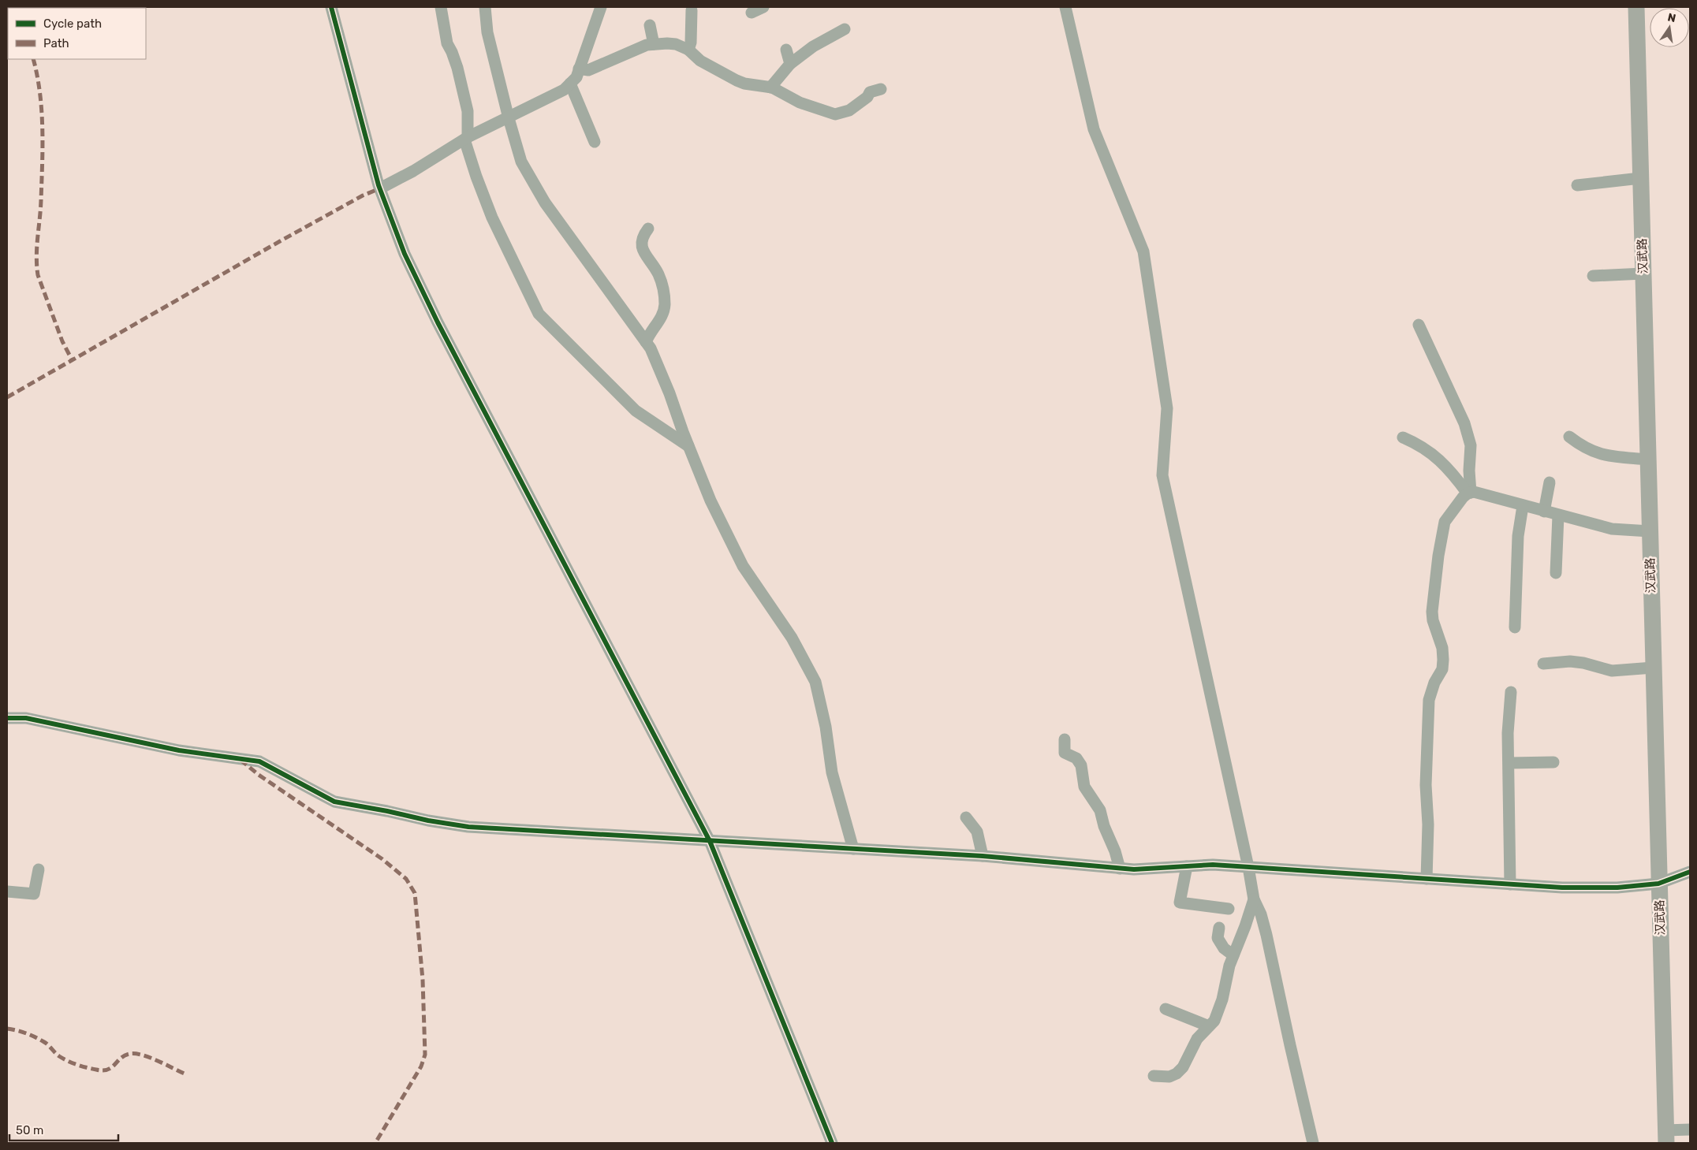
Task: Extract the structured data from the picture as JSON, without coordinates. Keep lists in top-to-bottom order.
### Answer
{
  "streets": {
    "main road": ["汉武路"]
  },
  "legend": ["Cycle path", "Path"],
  "scale_bar": "50 m",
  "north": "top"
}
